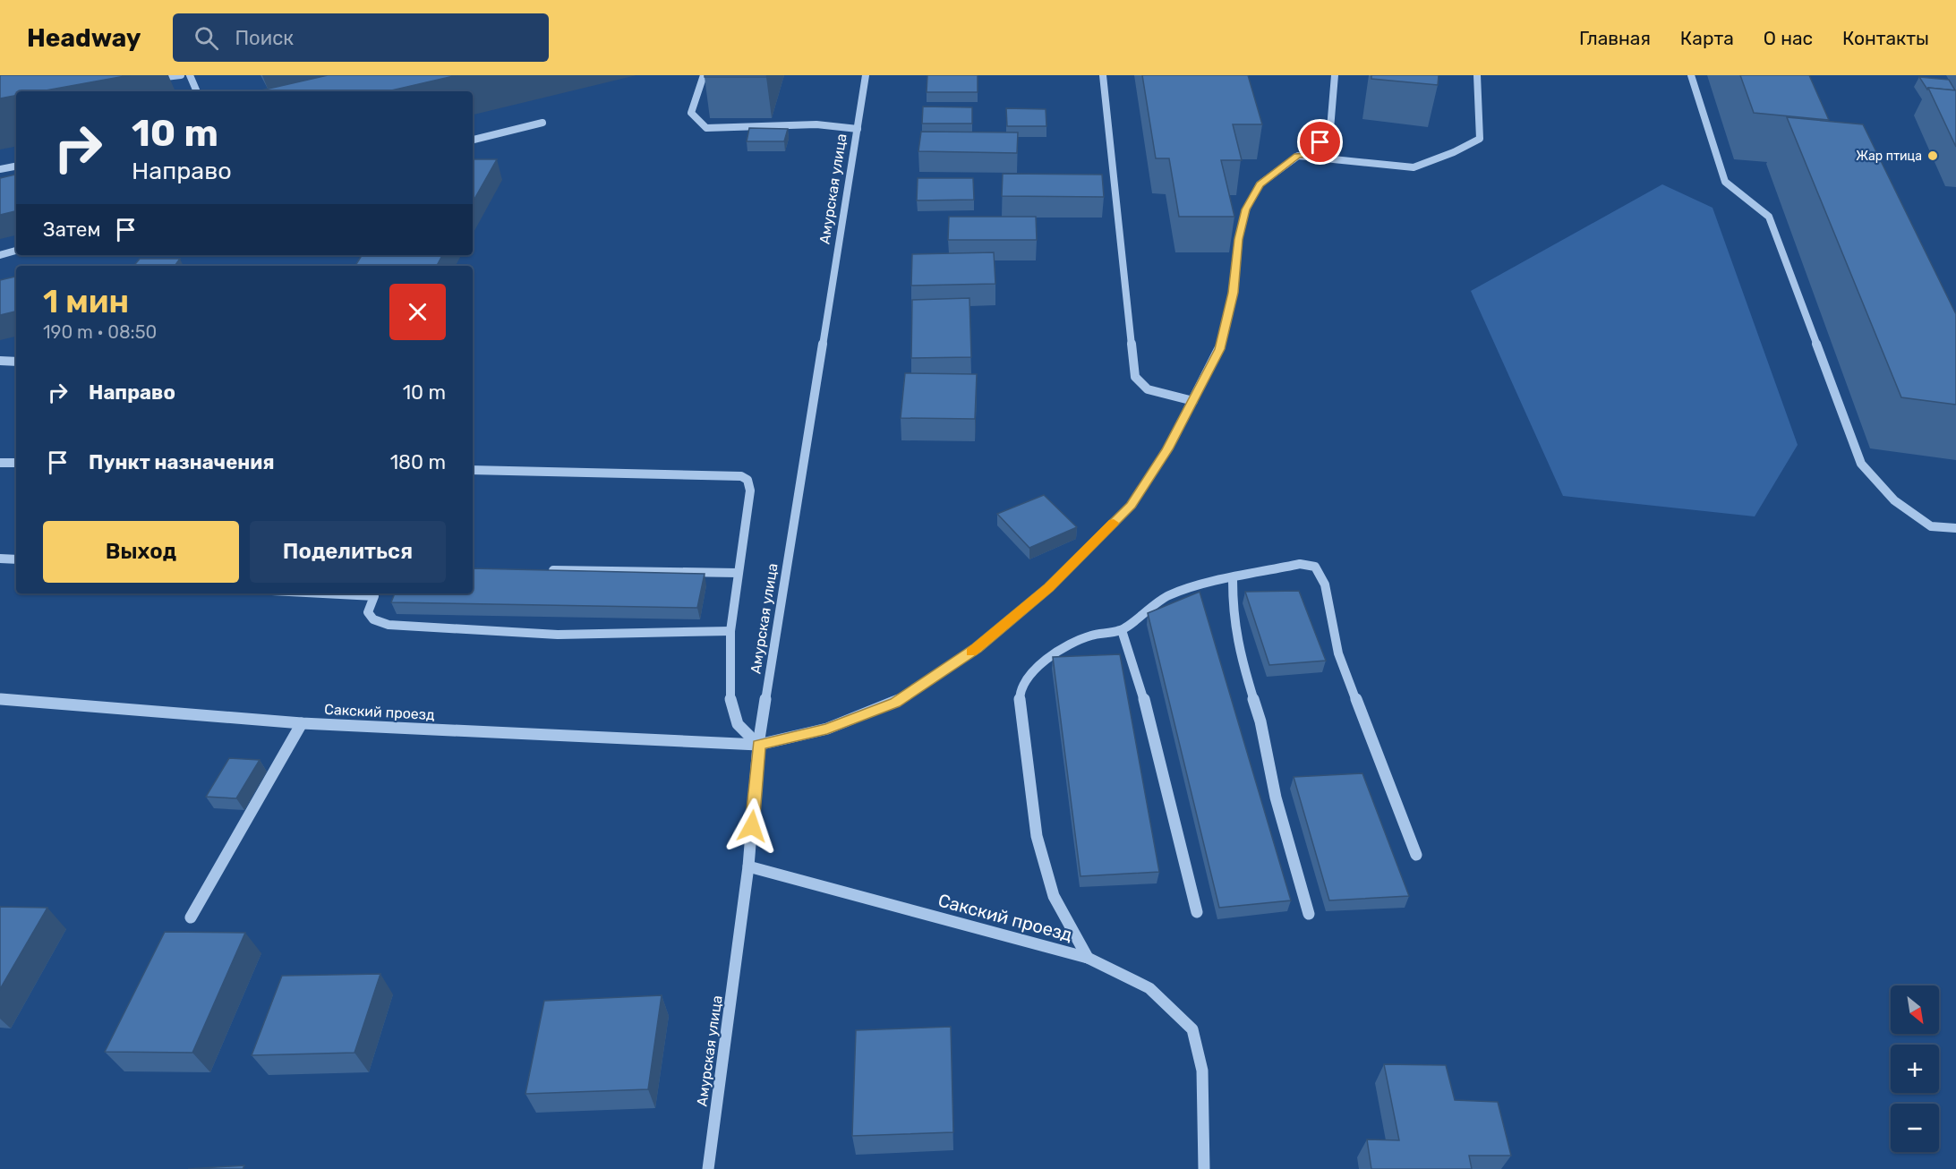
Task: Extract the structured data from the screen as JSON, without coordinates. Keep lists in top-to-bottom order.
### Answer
{
  "streets": {
    "street": ["Амурская улица", "Сакский проезд"]
  },
  "crossings": [
    ["Амурская улица", "Сакский проезд"]
  ],
  "places": ["Жар птица"],
  "north": "bottom right",
  "page": {
    "header": "Headway",
    "search": "Поиск",
    "nav": [
      "Главная",
      "Карта",
      "О нас",
      "Контакты"
    ],
    "turn": ["10 m", "Направо"],
    "then": "Затем",
    "heading": ["1 мин", "190 m · 08:50"],
    "list": [
      {
        "name": "Направо",
        "value": "10 m"
      },
      {
        "name": "Пункт назначения",
        "value": "180 m"
      }
    ],
    "buttons": ["Выход", "Поделиться"],
    "map_buttons": ["+", "−"]
  }
}
